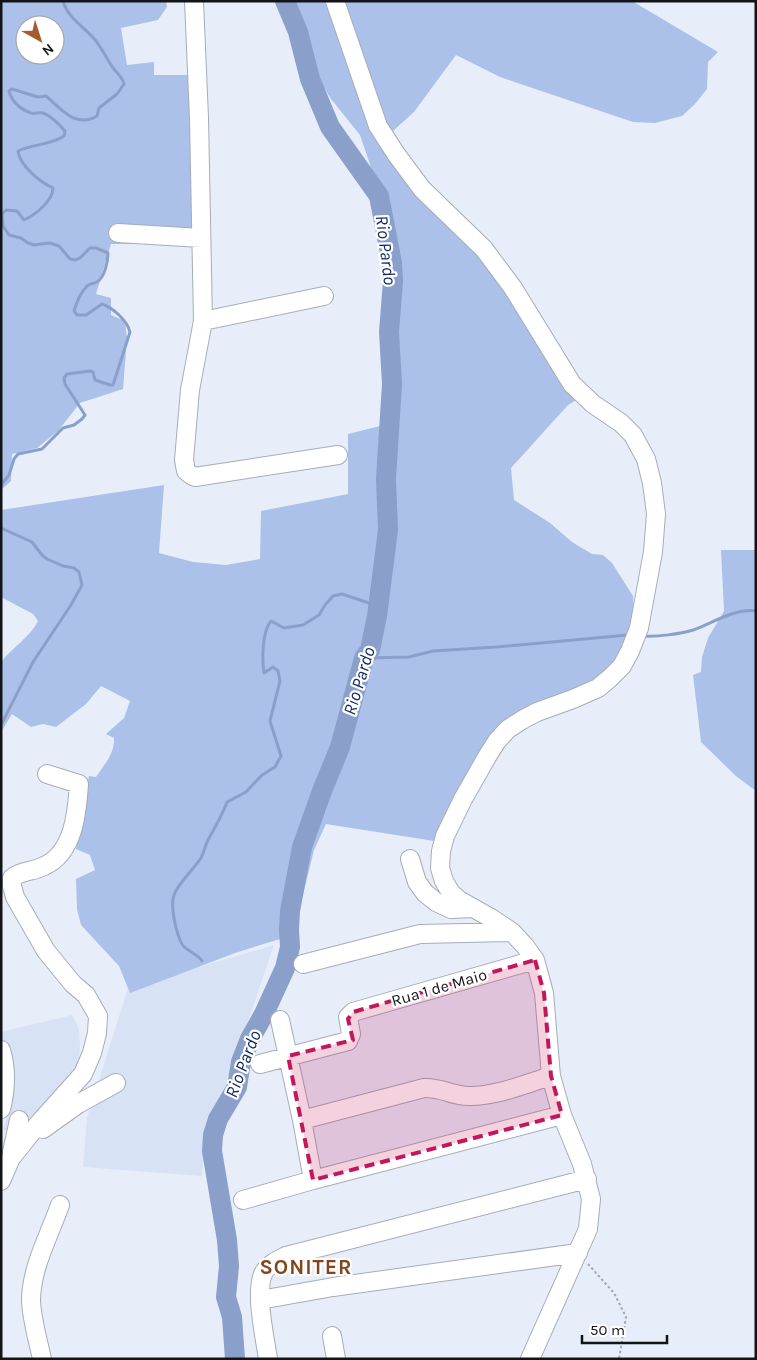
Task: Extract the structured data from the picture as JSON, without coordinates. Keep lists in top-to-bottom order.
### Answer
{
  "streets": {
    "street": ["Rua 1 de Maio"]
  },
  "districts": ["SONITER"],
  "water": ["Rio Pardo"],
  "scale_bar": "50 m",
  "north": "bottom right"
}
